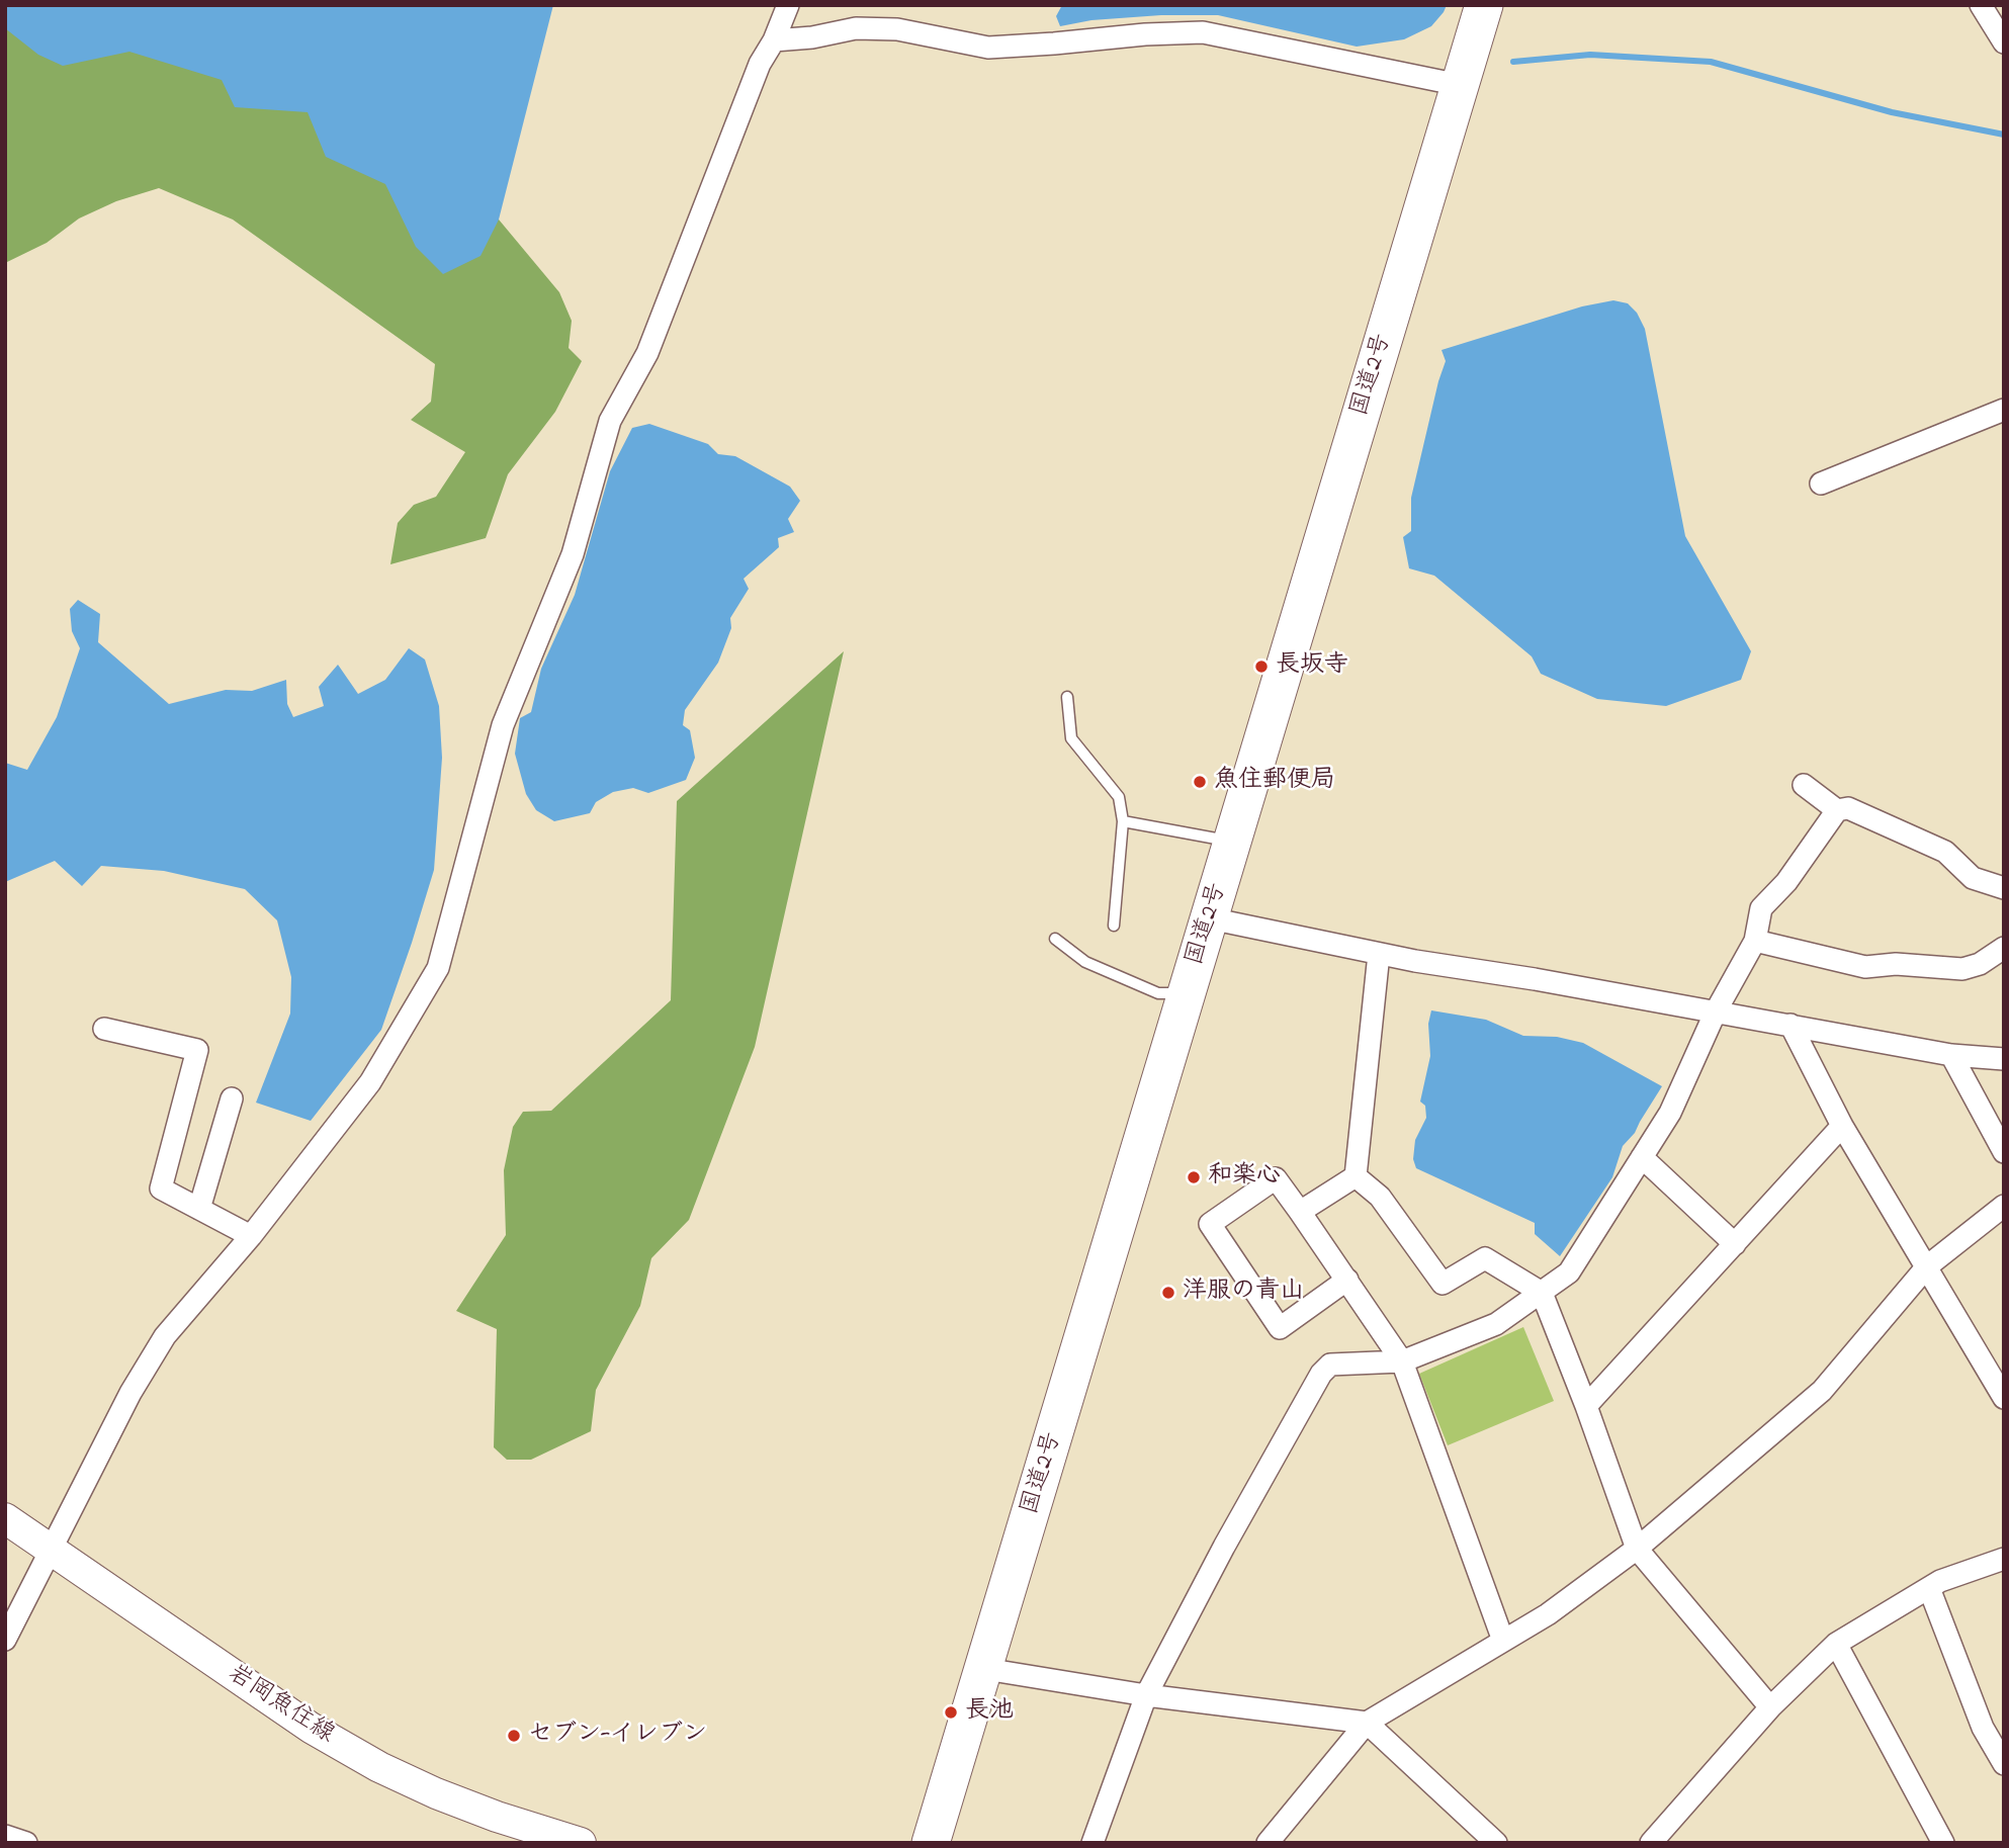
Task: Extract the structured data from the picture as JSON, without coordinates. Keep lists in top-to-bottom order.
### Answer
{
  "streets": {
    "highway": ["国道2号"],
    "main road": ["岩岡魚住線"]
  },
  "places": [
    "長坂寺",
    "魚住郵便局",
    "和楽心",
    "洋服の青山",
    "長池",
    "セブン-イレブン"
  ]
}
